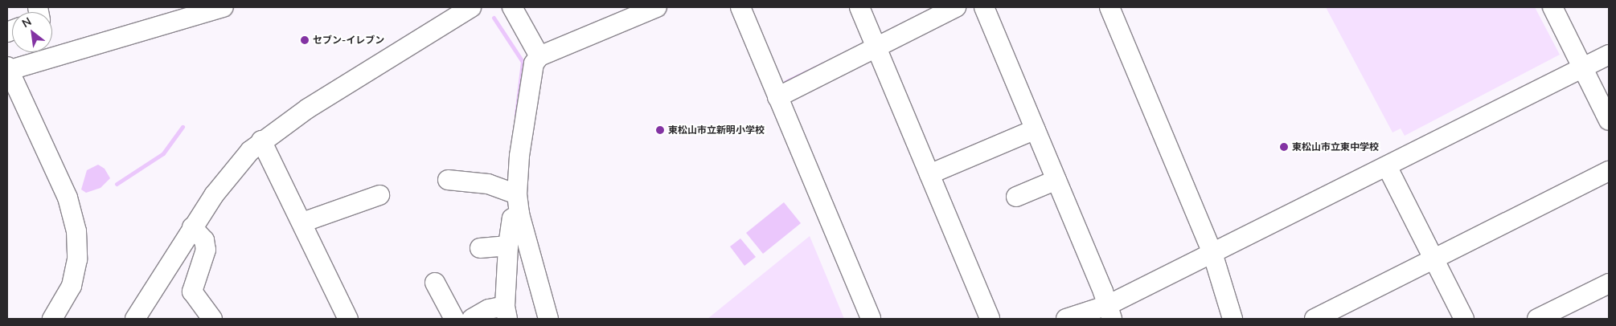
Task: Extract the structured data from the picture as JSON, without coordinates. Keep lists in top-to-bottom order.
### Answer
{
  "places": ["セブン-イレブン", "東松山市立新明小学校", "東松山市立東中学校"],
  "north": "top left"
}
